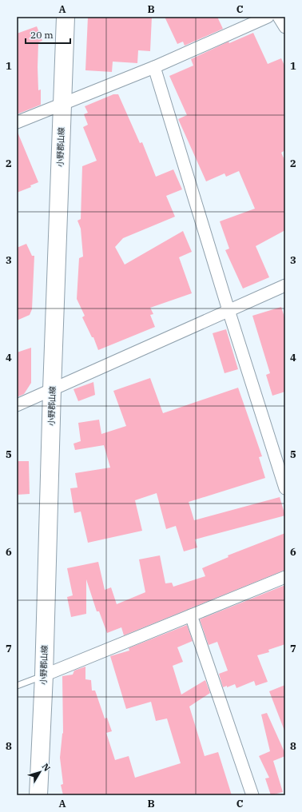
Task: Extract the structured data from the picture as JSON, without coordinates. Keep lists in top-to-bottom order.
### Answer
{
  "streets": {
    "main road": ["小野郡山線"]
  },
  "scale_bar": "20 m",
  "north": "top right",
  "grid": {
    "columns": ["A", "B", "C"],
    "rows": [
      "1",
      "2",
      "3",
      "4",
      "5",
      "6",
      "7",
      "8"
    ]
  }
}
